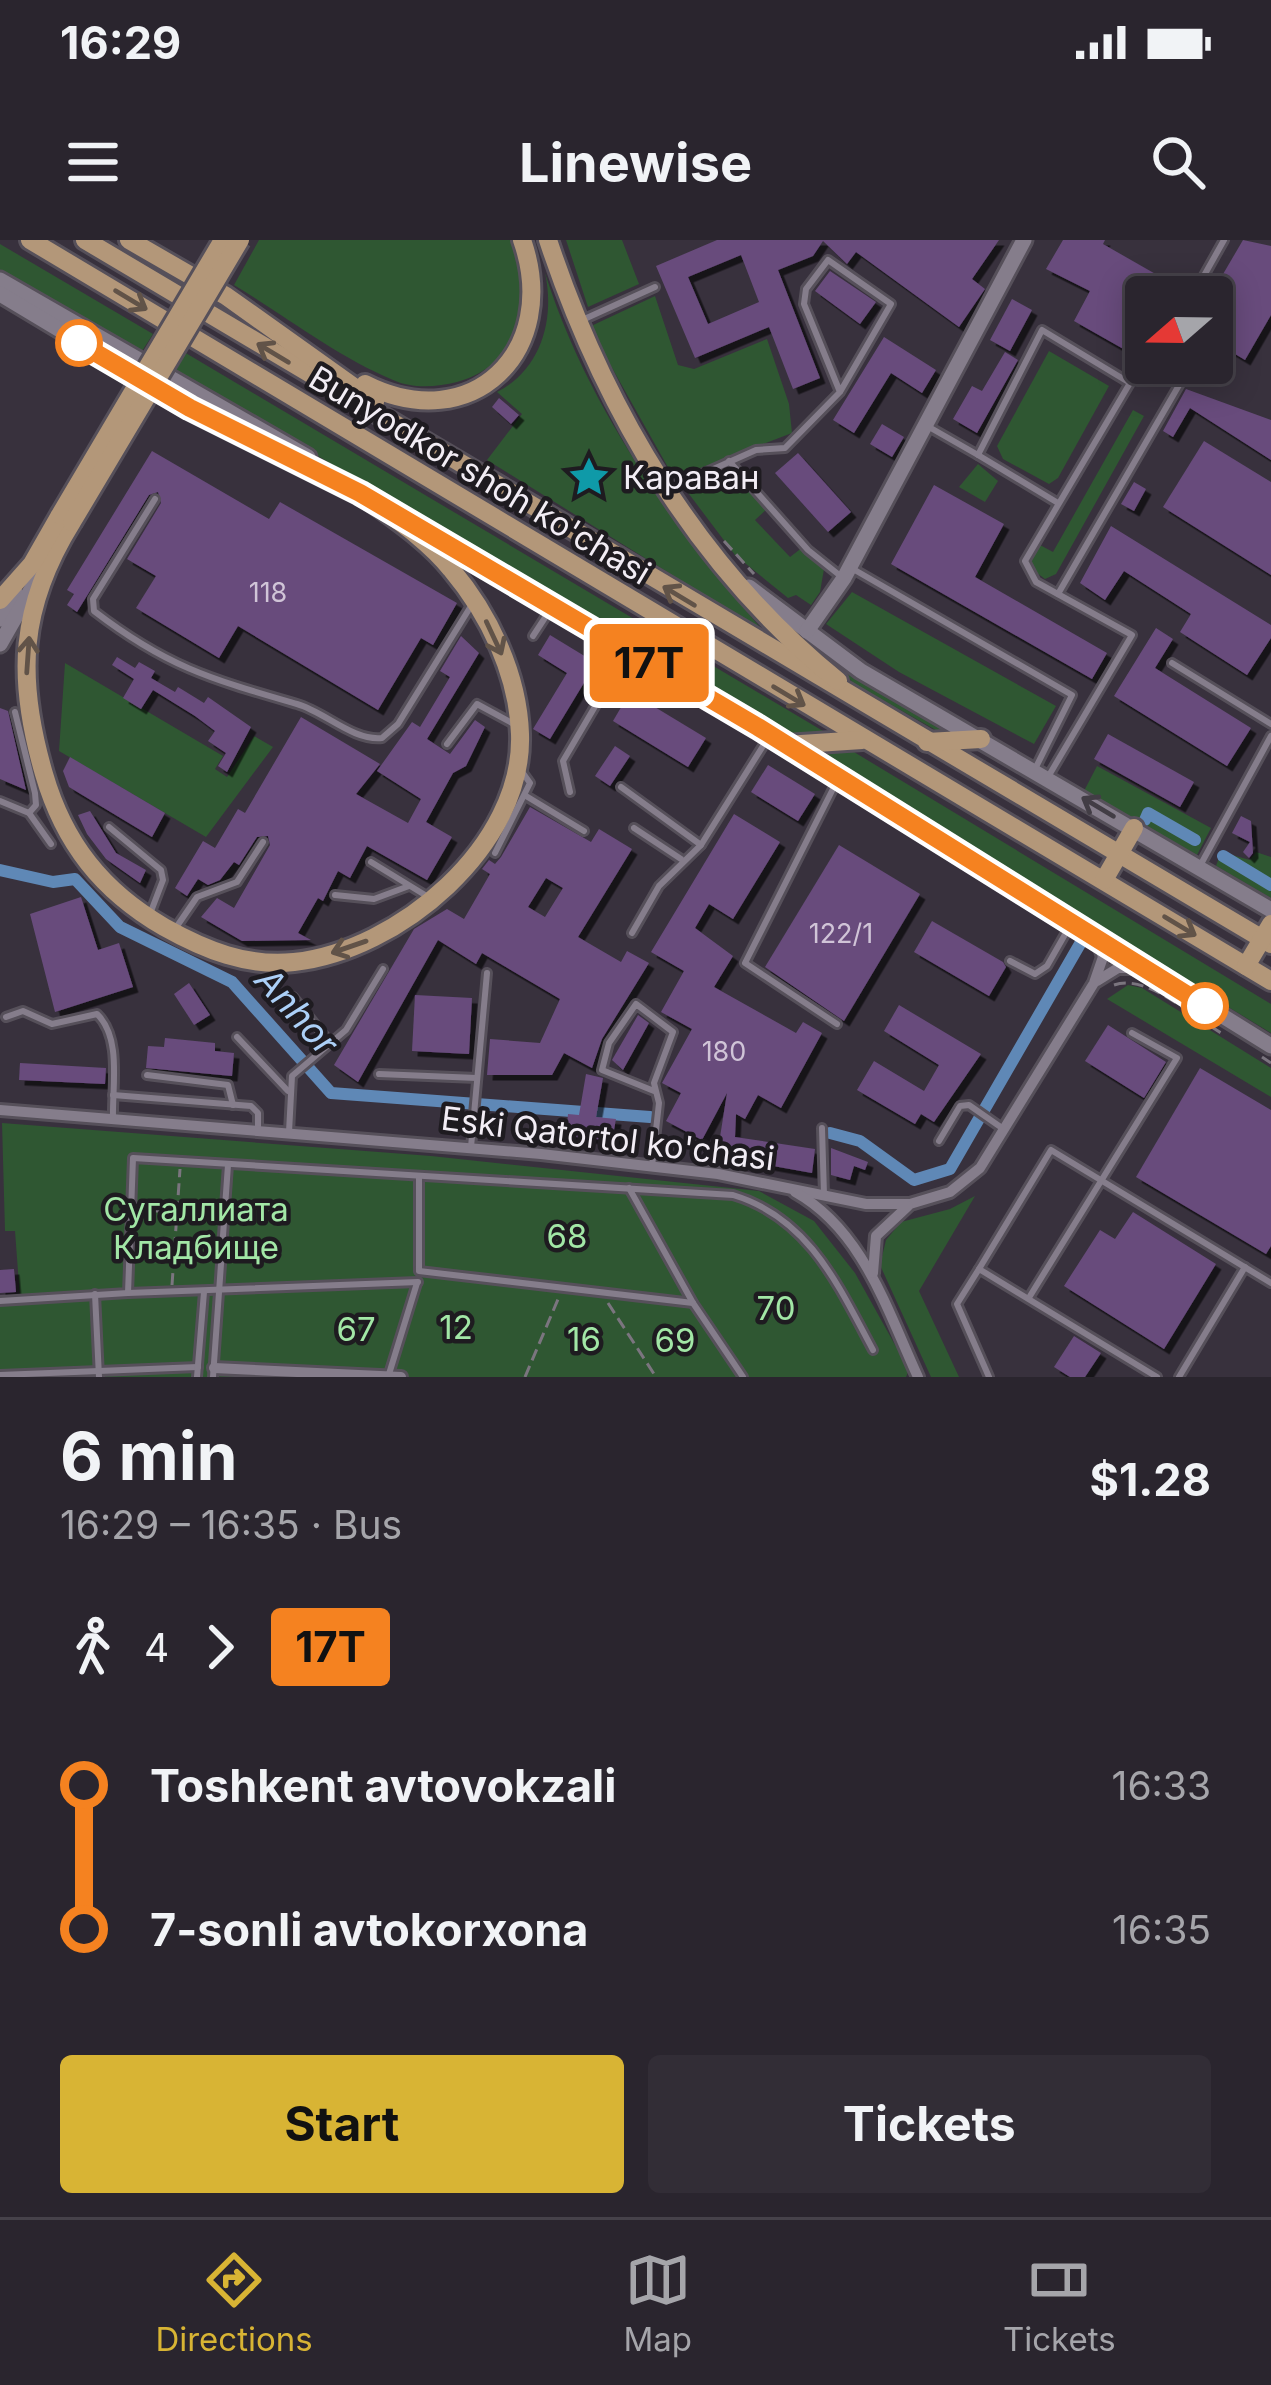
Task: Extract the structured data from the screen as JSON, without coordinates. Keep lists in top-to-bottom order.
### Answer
{
  "streets": {
    "main road": ["Bunyodkor shoh ko'chasi"],
    "street": ["Eski Qatortol ko'chasi"]
  },
  "water": ["Anhor"],
  "parks": [
    "Сугаллиата Кладбище",
    "68",
    "70",
    "12",
    "67",
    "16",
    "69"
  ],
  "places": {
    "place": ["Караван"]
  },
  "lines": ["bus line 17T"],
  "house_numbers": ["118", "122/1", "180"],
  "north": "left",
  "page": {
    "status": "16:29",
    "header": "Linewise",
    "on_map": "17T",
    "heading": ["6 min", "16:29 – 16:35 · Bus", "$1.28"],
    "legs": ["4", "17T"],
    "list": [
      {
        "name": "Toshkent avtovokzali",
        "value": "16:33"
      },
      {
        "name": "7-sonli avtokorxona",
        "value": "16:35"
      }
    ],
    "buttons": ["Start", "Tickets"],
    "tabs": ["Directions", "Map", "Tickets"]
  }
}
